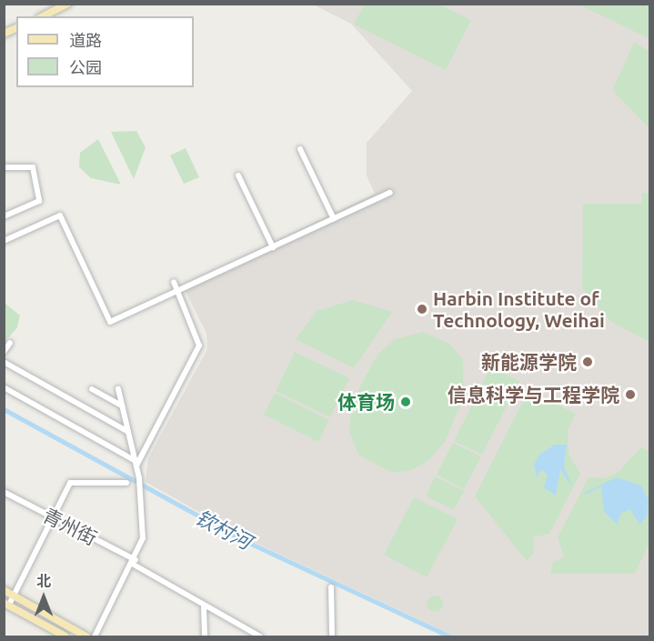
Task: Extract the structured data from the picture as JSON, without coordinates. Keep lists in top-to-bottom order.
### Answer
{
  "streets": {
    "street": ["青州街"]
  },
  "water": ["钦村河"],
  "places": [
    "Harbin Institute of Technology, Weihai",
    "新能源学院",
    "信息科学与工程学院",
    "体育场"
  ],
  "legend": ["道路", "公园"],
  "north": "top"
}
